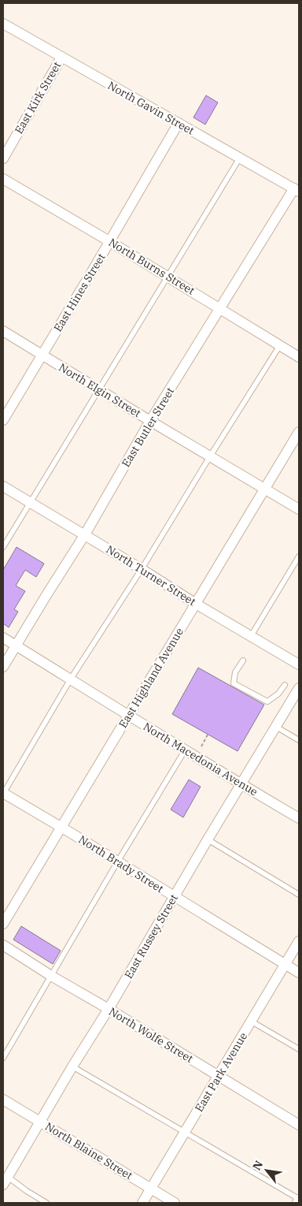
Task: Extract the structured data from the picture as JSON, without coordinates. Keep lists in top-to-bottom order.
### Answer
{
  "streets": {
    "street": [
      "East Kirk Street",
      "North Gavin Street",
      "North Burns Street",
      "East Hines Street",
      "North Elgin Street",
      "East Butler Street",
      "North Turner Street",
      "East Highland Avenue",
      "North Macedonia Avenue",
      "North Brady Street",
      "East Russey Street",
      "North Wolfe Street",
      "East Park Avenue",
      "North Blaine Street"
    ]
  },
  "crossings": [
    ["East Kirk Street", "North Gavin Street"],
    ["North Gavin Street", "East Hines Street"],
    ["North Gavin Street", "East Butler Street"],
    ["North Burns Street", "East Hines Street"],
    ["North Burns Street", "East Butler Street"],
    ["East Hines Street", "North Elgin Street"],
    ["North Elgin Street", "East Butler Street"],
    ["North Elgin Street", "East Highland Avenue"],
    ["East Butler Street", "North Turner Street"],
    ["East Butler Street", "North Macedonia Avenue"],
    ["North Turner Street", "East Highland Avenue"],
    ["East Highland Avenue", "North Macedonia Avenue"],
    ["East Highland Avenue", "North Brady Street"],
    ["North Macedonia Avenue", "East Russey Street"],
    ["North Brady Street", "East Russey Street"],
    ["North Brady Street", "East Park Avenue"],
    ["East Russey Street", "North Wolfe Street"],
    ["East Russey Street", "North Blaine Street"],
    ["North Wolfe Street", "East Park Avenue"],
    ["East Park Avenue", "North Blaine Street"]
  ],
  "north": "top left"
}
